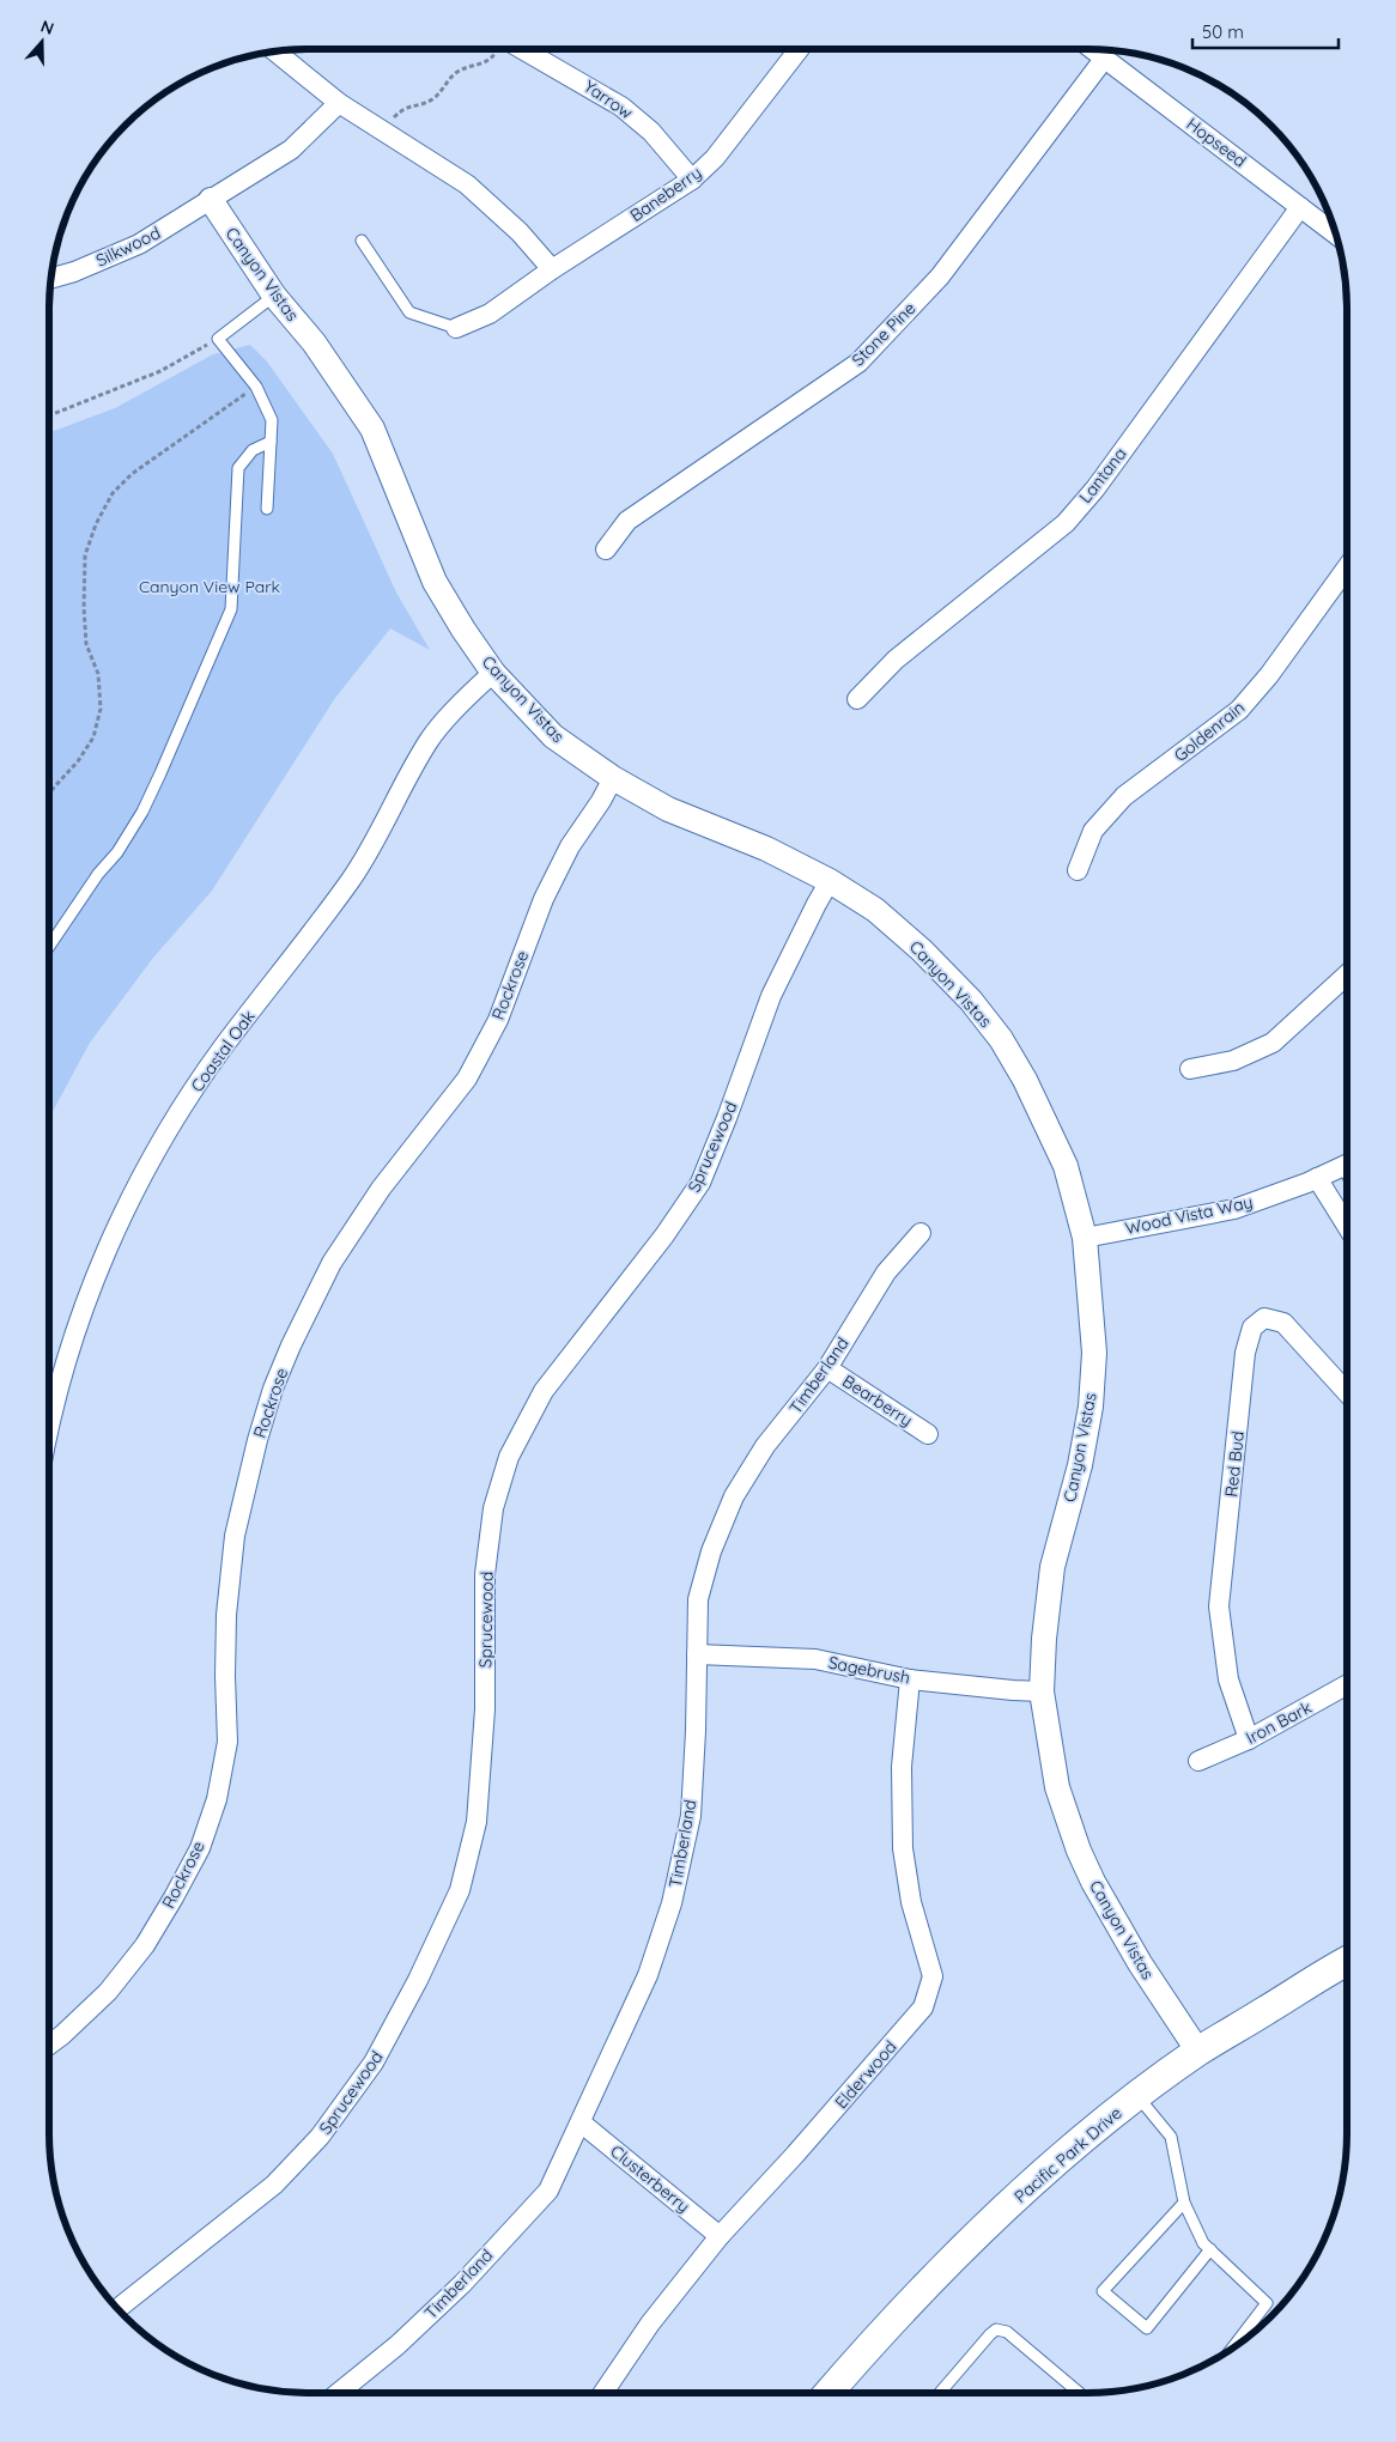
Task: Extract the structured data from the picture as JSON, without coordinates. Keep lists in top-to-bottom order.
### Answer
{
  "streets": {
    "main road": ["Pacific Park Drive"],
    "street": [
      "Yarrow",
      "Hopseed",
      "Baneberry",
      "Silkwood",
      "Canyon Vistas",
      "Stone Pine",
      "Lantana",
      "Goldenrain",
      "Rockrose",
      "Coastal Oak",
      "Sprucewood",
      "Wood Vista Way",
      "Timberland",
      "Bearberry",
      "Red Bud",
      "Sagebrush",
      "Iron Bark",
      "Elderwood",
      "Clusterberry"
    ]
  },
  "crossings": [
    ["Yarrow", "Baneberry"],
    ["Hopseed", "Stone Pine"],
    ["Hopseed", "Lantana"],
    ["Silkwood", "Canyon Vistas"],
    ["Canyon Vistas", "Rockrose"],
    ["Canyon Vistas", "Coastal Oak"],
    ["Canyon Vistas", "Sprucewood"],
    ["Canyon Vistas", "Wood Vista Way"],
    ["Canyon Vistas", "Sagebrush"],
    ["Canyon Vistas", "Pacific Park Drive"],
    ["Timberland", "Bearberry"],
    ["Timberland", "Sagebrush"],
    ["Timberland", "Clusterberry"],
    ["Red Bud", "Iron Bark"],
    ["Sagebrush", "Elderwood"],
    ["Elderwood", "Clusterberry"]
  ],
  "parks": ["Canyon View Park"],
  "scale_bar": "50 m",
  "north": "top"
}
